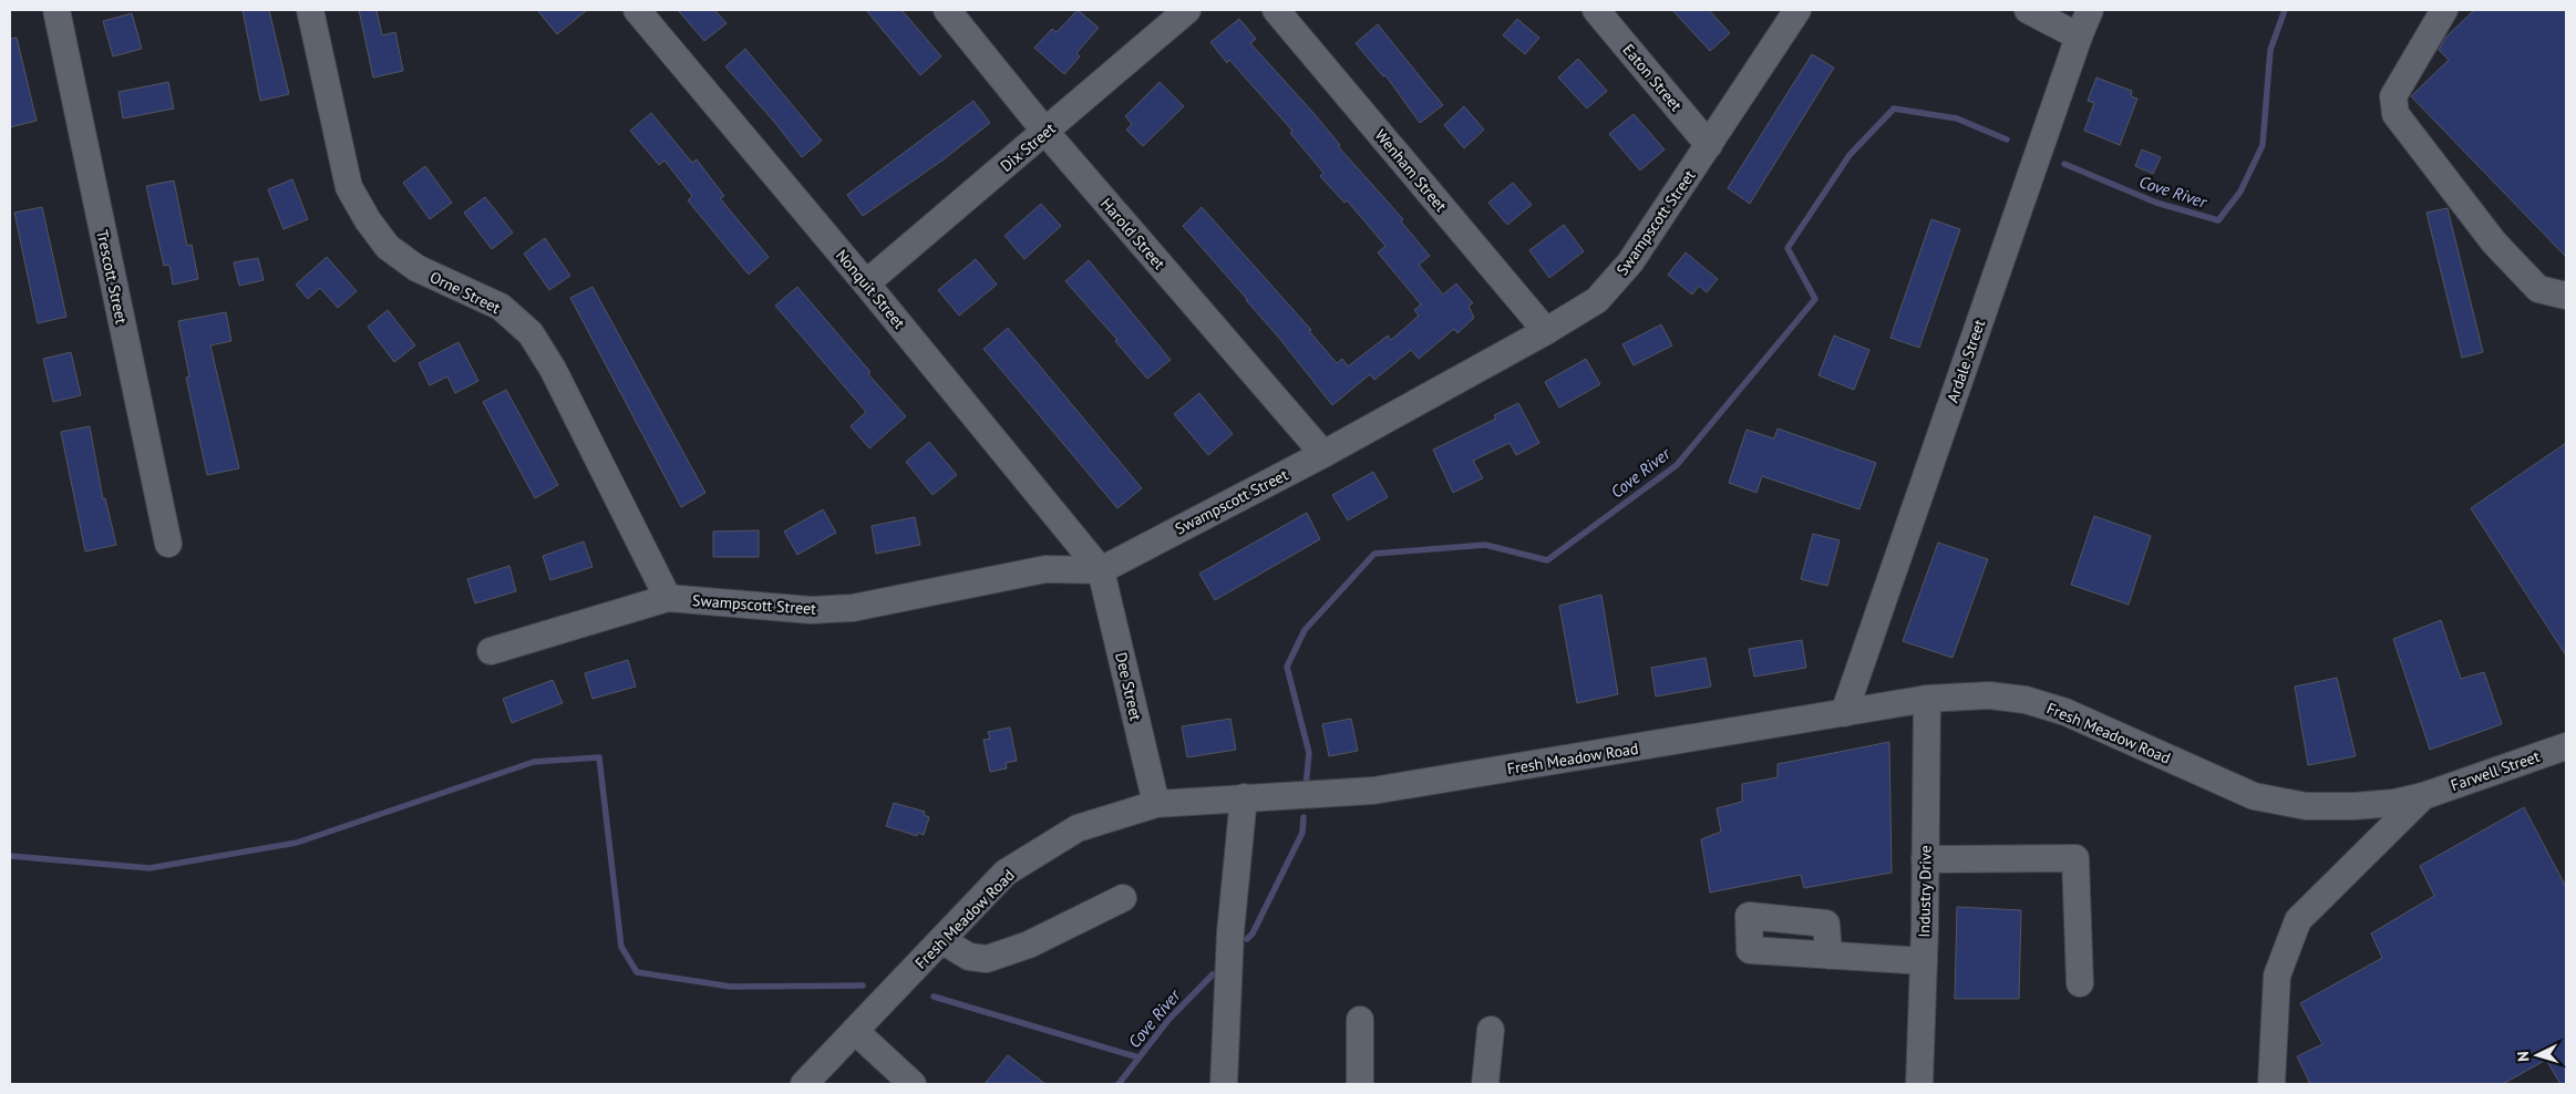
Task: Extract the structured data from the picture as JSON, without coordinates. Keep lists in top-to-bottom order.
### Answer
{
  "streets": {
    "street": [
      "Eaton Street",
      "Dix Street",
      "Wenham Street",
      "Swampscott Street",
      "Harold Street",
      "Trescott Street",
      "Nonquit Street",
      "Orne Street",
      "Ardale Street",
      "Dee Street",
      "Fresh Meadow Road",
      "Farwell Street",
      "Industry Drive"
    ]
  },
  "crossings": [
    ["Eaton Street", "Swampscott Street"],
    ["Dix Street", "Harold Street"],
    ["Dix Street", "Nonquit Street"],
    ["Wenham Street", "Swampscott Street"],
    ["Swampscott Street", "Harold Street"],
    ["Swampscott Street", "Nonquit Street"],
    ["Swampscott Street", "Orne Street"],
    ["Swampscott Street", "Dee Street"],
    ["Nonquit Street", "Dee Street"],
    ["Ardale Street", "Fresh Meadow Road"],
    ["Dee Street", "Fresh Meadow Road"],
    ["Fresh Meadow Road", "Farwell Street"],
    ["Fresh Meadow Road", "Industry Drive"]
  ],
  "water": ["Cove River"],
  "north": "left"
}
